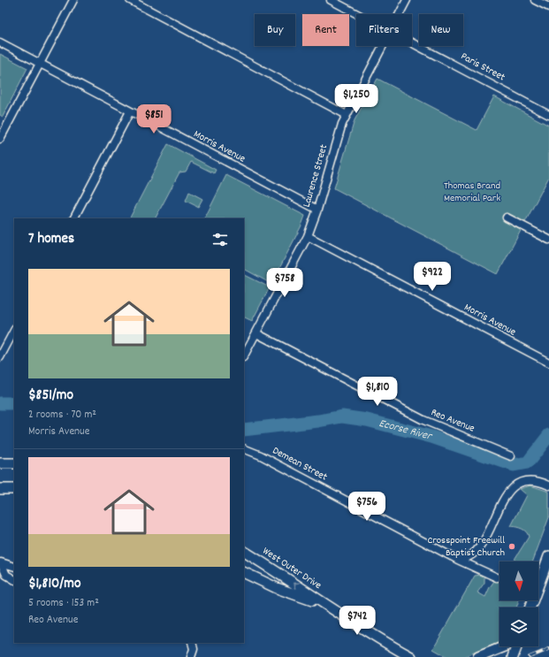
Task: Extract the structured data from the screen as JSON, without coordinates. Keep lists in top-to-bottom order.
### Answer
{
  "streets": {
    "main road": ["West Outer Drive"],
    "street": [
      "Paris Street",
      "Morris Avenue",
      "Laurence Street",
      "Reo Avenue",
      "Demean Street"
    ]
  },
  "crossings": [
    ["Morris Avenue", "Laurence Street"],
    ["Laurence Street", "Reo Avenue"]
  ],
  "water": ["Ecorse River"],
  "parks": ["Thomas Brand Memorial Park"],
  "places": ["Crosspoint Freewill Baptist Church"],
  "north": "bottom",
  "page": {
    "chip": [
      "Buy",
      "Rent",
      "Filters",
      "New"
    ],
    "price": [
      "$1,250",
      "$851",
      "$922",
      "$758",
      "$1,810",
      "$756",
      "$742"
    ],
    "heading": "7 homes",
    "list": [
      {
        "name": "$851/mo",
        "note": "2 rooms · 70 m² · Morris Avenue"
      },
      {
        "name": "$1,810/mo",
        "note": "5 rooms · 153 m² · Reo Avenue"
      }
    ]
  }
}
